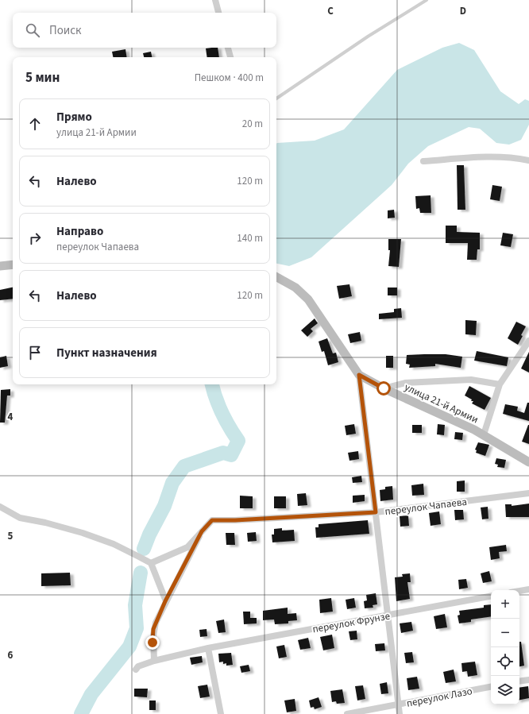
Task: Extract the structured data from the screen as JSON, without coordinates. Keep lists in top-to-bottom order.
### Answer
{
  "streets": {
    "main road": ["улица 21-й Армии"],
    "street": ["переулок Чапаева", "переулок Фрунзе", "переулок Лазо"]
  },
  "page": {
    "search": "Поиск",
    "heading": ["5 мин", "Пешком · 400 m"],
    "list": [
      ["Прямо", "улица 21-й Армии", "20 m"],
      ["Налево", "120 m"],
      ["Направо", "переулок Чапаева", "140 m"],
      ["Налево", "120 m"],
      "Пункт назначения"
    ],
    "map_buttons": ["+", "−"]
  },
  "grid": {
    "columns": ["C", "D"],
    "rows": ["4", "5", "6"]
  }
}
